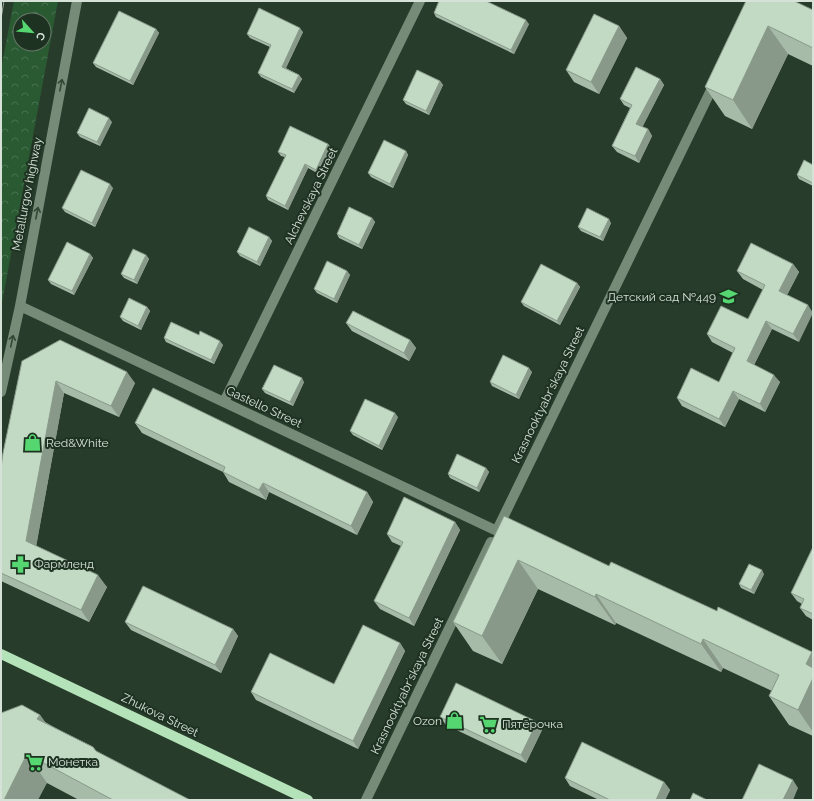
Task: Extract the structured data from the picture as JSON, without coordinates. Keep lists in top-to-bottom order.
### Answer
{
  "streets": {
    "main road": ["Zhukova Street"],
    "street": [
      "Metallurgov highway",
      "Alchevskaya Street",
      "Krasnooktyabr'skaya Street",
      "Gastello Street"
    ]
  },
  "crossings": [
    ["Metallurgov highway", "Gastello Street"],
    ["Alchevskaya Street", "Gastello Street"],
    ["Krasnooktyabr'skaya Street", "Gastello Street"]
  ],
  "one_way": ["Metallurgov highway"],
  "places": {
    "school or university": ["Детский сад №449"],
    "shop": ["Red&White", "Ozon"],
    "pharmacy": ["Фармленд"],
    "supermarket": ["Пятёрочка", "Монетка"]
  },
  "north": "bottom right"
}
